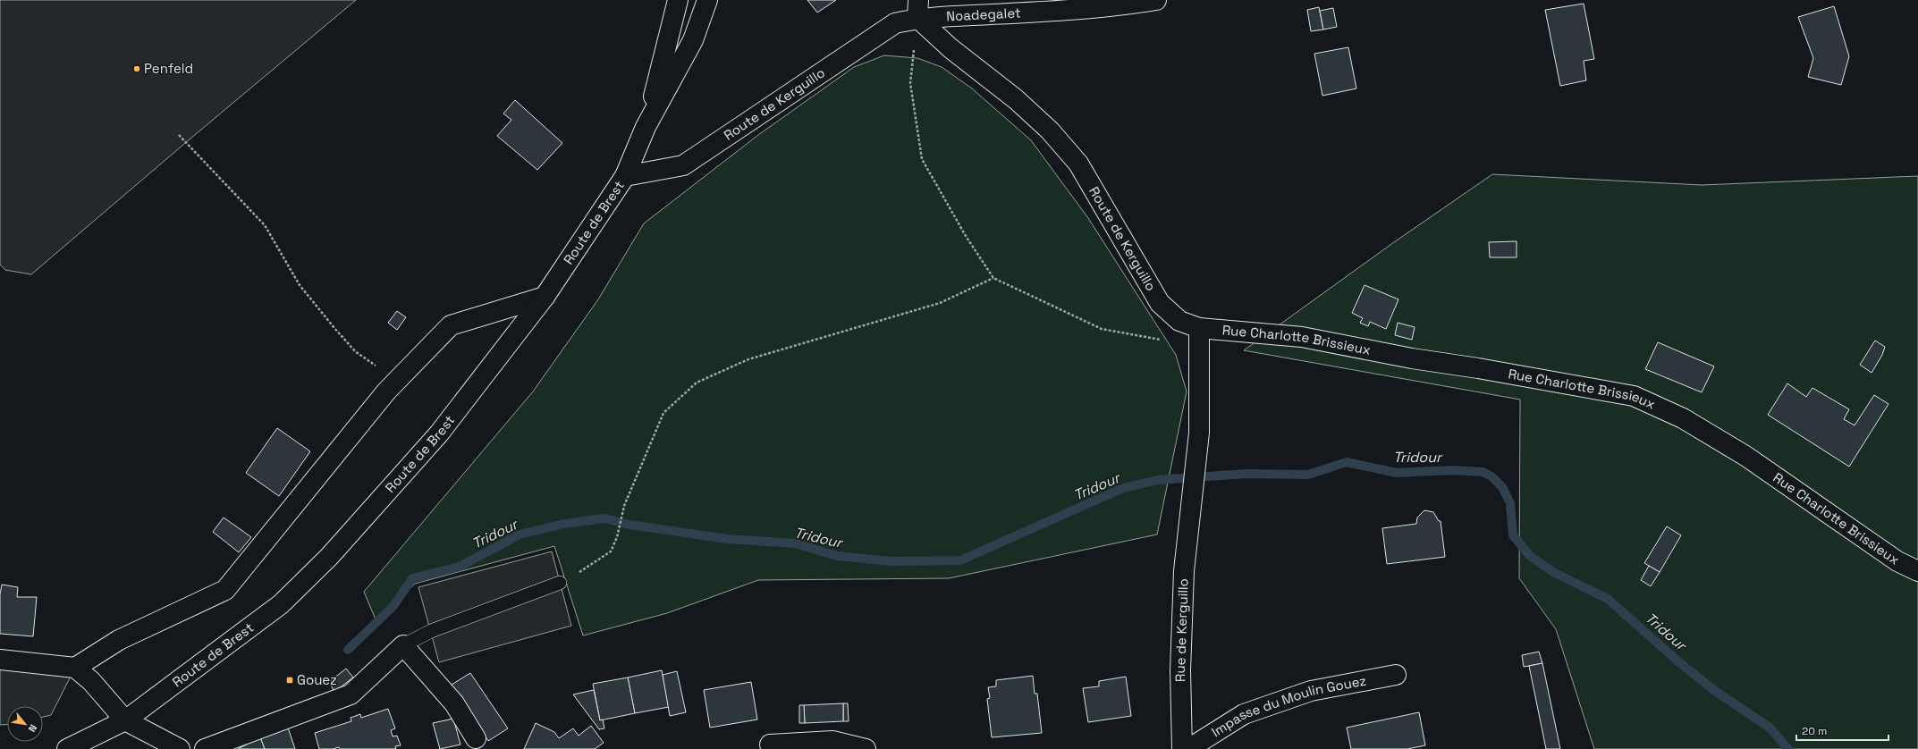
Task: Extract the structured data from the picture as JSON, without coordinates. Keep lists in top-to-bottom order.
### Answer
{
  "streets": {
    "street": [
      "Noadegalet",
      "Route de Kerguillo",
      "Route de Brest",
      "Rue Charlotte Brissieux",
      "Rue de Kerguillo",
      "Impasse du Moulin Gouez"
    ]
  },
  "crossings": [
    ["Noadegalet", "Route de Kerguillo"],
    ["Route de Kerguillo", "Route de Brest"],
    ["Route de Kerguillo", "Rue Charlotte Brissieux"],
    ["Route de Kerguillo", "Rue de Kerguillo"],
    ["Rue Charlotte Brissieux", "Rue de Kerguillo"]
  ],
  "water": ["Tridour"],
  "places": {
    "other": ["Penfeld"],
    "transit": ["Gouez"]
  },
  "scale_bar": "20 m",
  "north": "bottom right"
}
